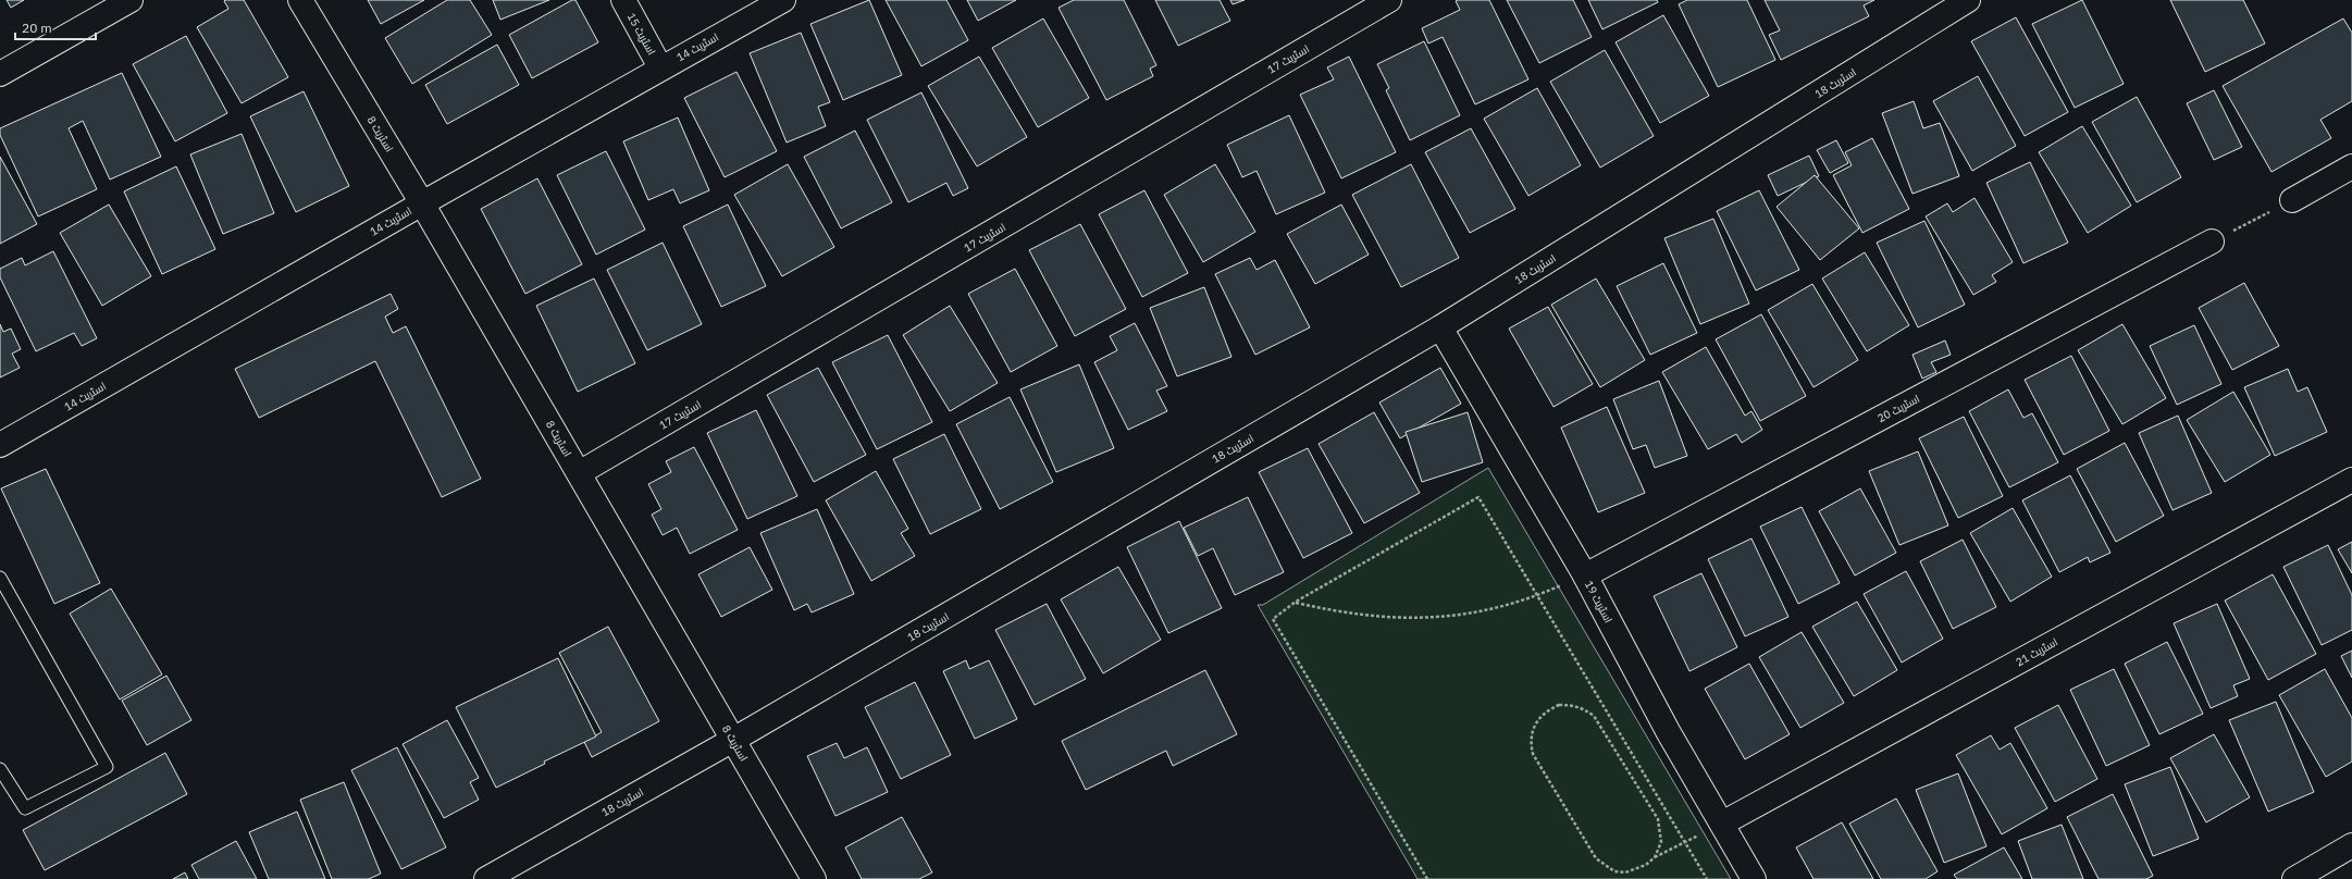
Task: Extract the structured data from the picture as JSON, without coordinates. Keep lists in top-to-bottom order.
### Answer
{
  "streets": {
    "street": [
      "اسٹریٹ 15",
      "اسٹریٹ 14",
      "اسٹریٹ 17",
      "اسٹریٹ 18",
      "اسٹریٹ 8",
      "اسٹریٹ 20",
      "اسٹریٹ 19",
      "اسٹریٹ 21"
    ]
  },
  "crossings": [
    ["اسٹریٹ 15", "اسٹریٹ 14"],
    ["اسٹریٹ 14", "اسٹریٹ 8"],
    ["اسٹریٹ 17", "اسٹریٹ 8"],
    ["اسٹریٹ 18", "اسٹریٹ 8"],
    ["اسٹریٹ 18", "اسٹریٹ 19"],
    ["اسٹریٹ 20", "اسٹریٹ 19"],
    ["اسٹریٹ 19", "اسٹریٹ 21"]
  ],
  "scale_bar": "20 m"
}
